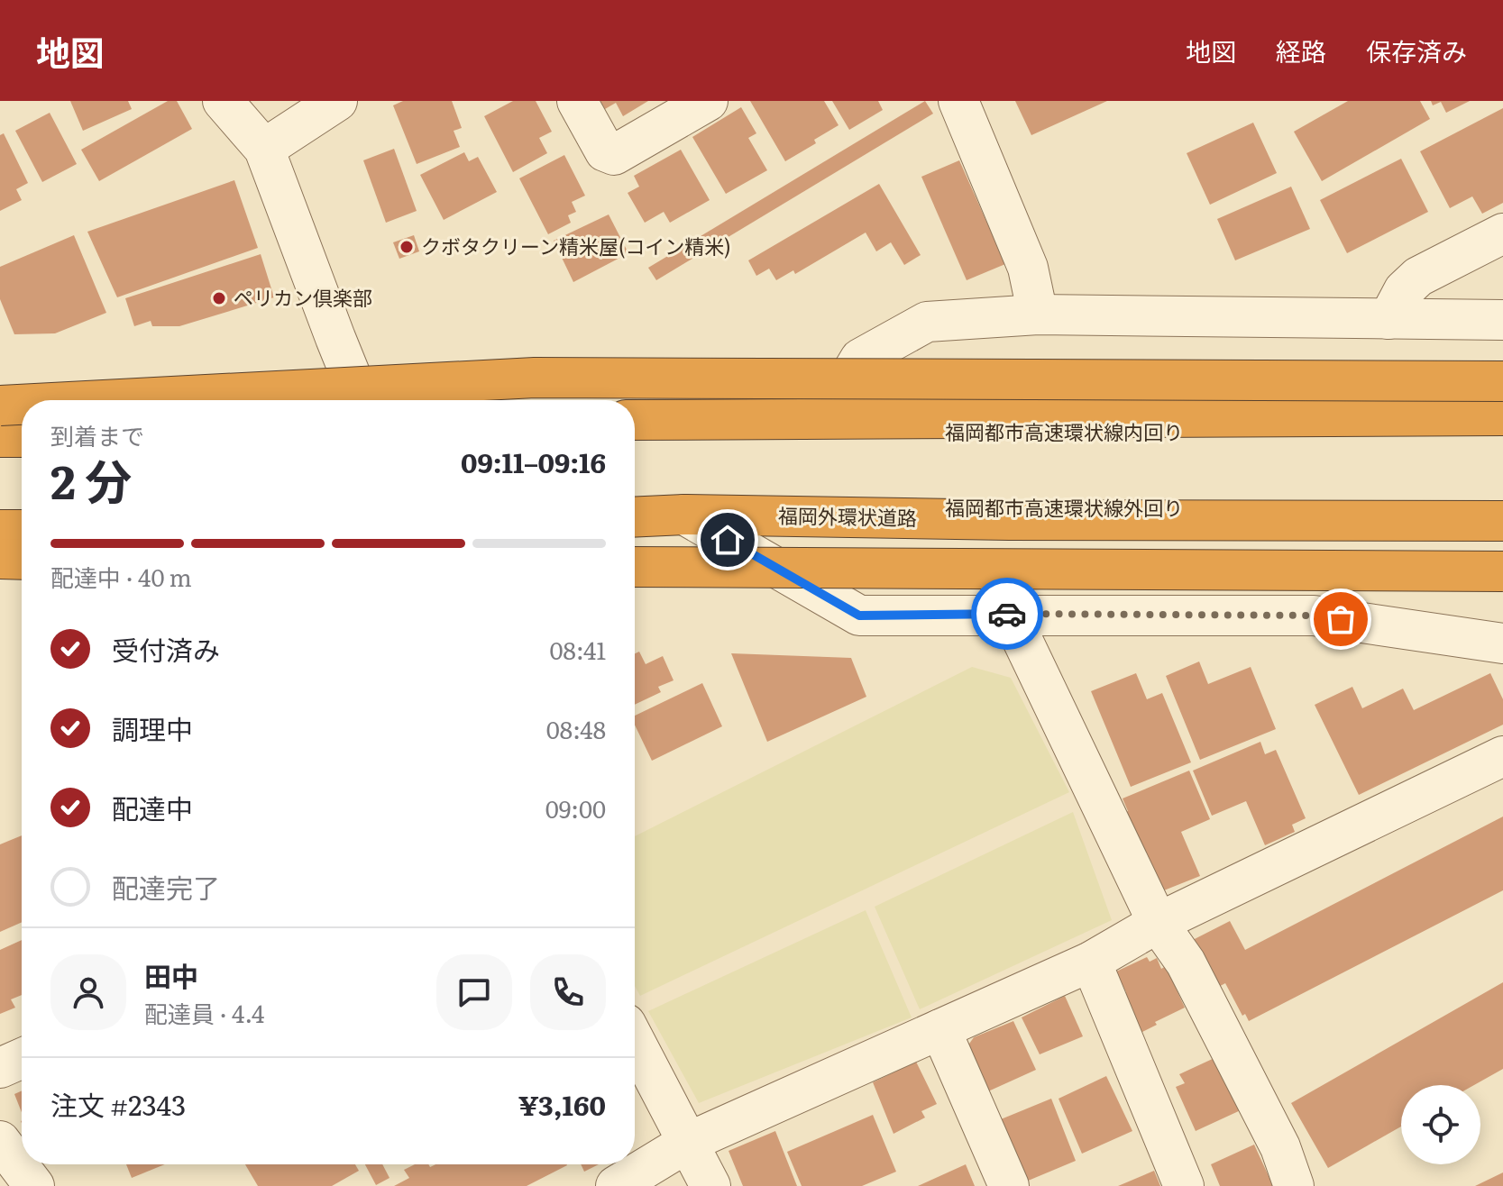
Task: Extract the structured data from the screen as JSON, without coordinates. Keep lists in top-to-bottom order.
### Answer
{
  "streets": {
    "highway": ["福岡都市高速環状線内回り", "福岡都市高速環状線外回り", "福岡外環状道路"]
  },
  "places": ["クボタクリーン精米屋(コイン精米)", "ペリカン倶楽部"],
  "page": {
    "header": "地図",
    "nav": ["地図", "経路", "保存済み"],
    "heading": ["2 分", "到着まで", "09:11–09:16"],
    "panel": [
      "田中",
      "配達員 · 4.4",
      "注文 #2343",
      "¥3,160"
    ],
    "bar": "配達中 · 40 m",
    "list": [
      ["受付済み", "08:41"],
      ["調理中", "08:48"],
      ["配達中", "09:00"],
      "配達完了"
    ]
  }
}
